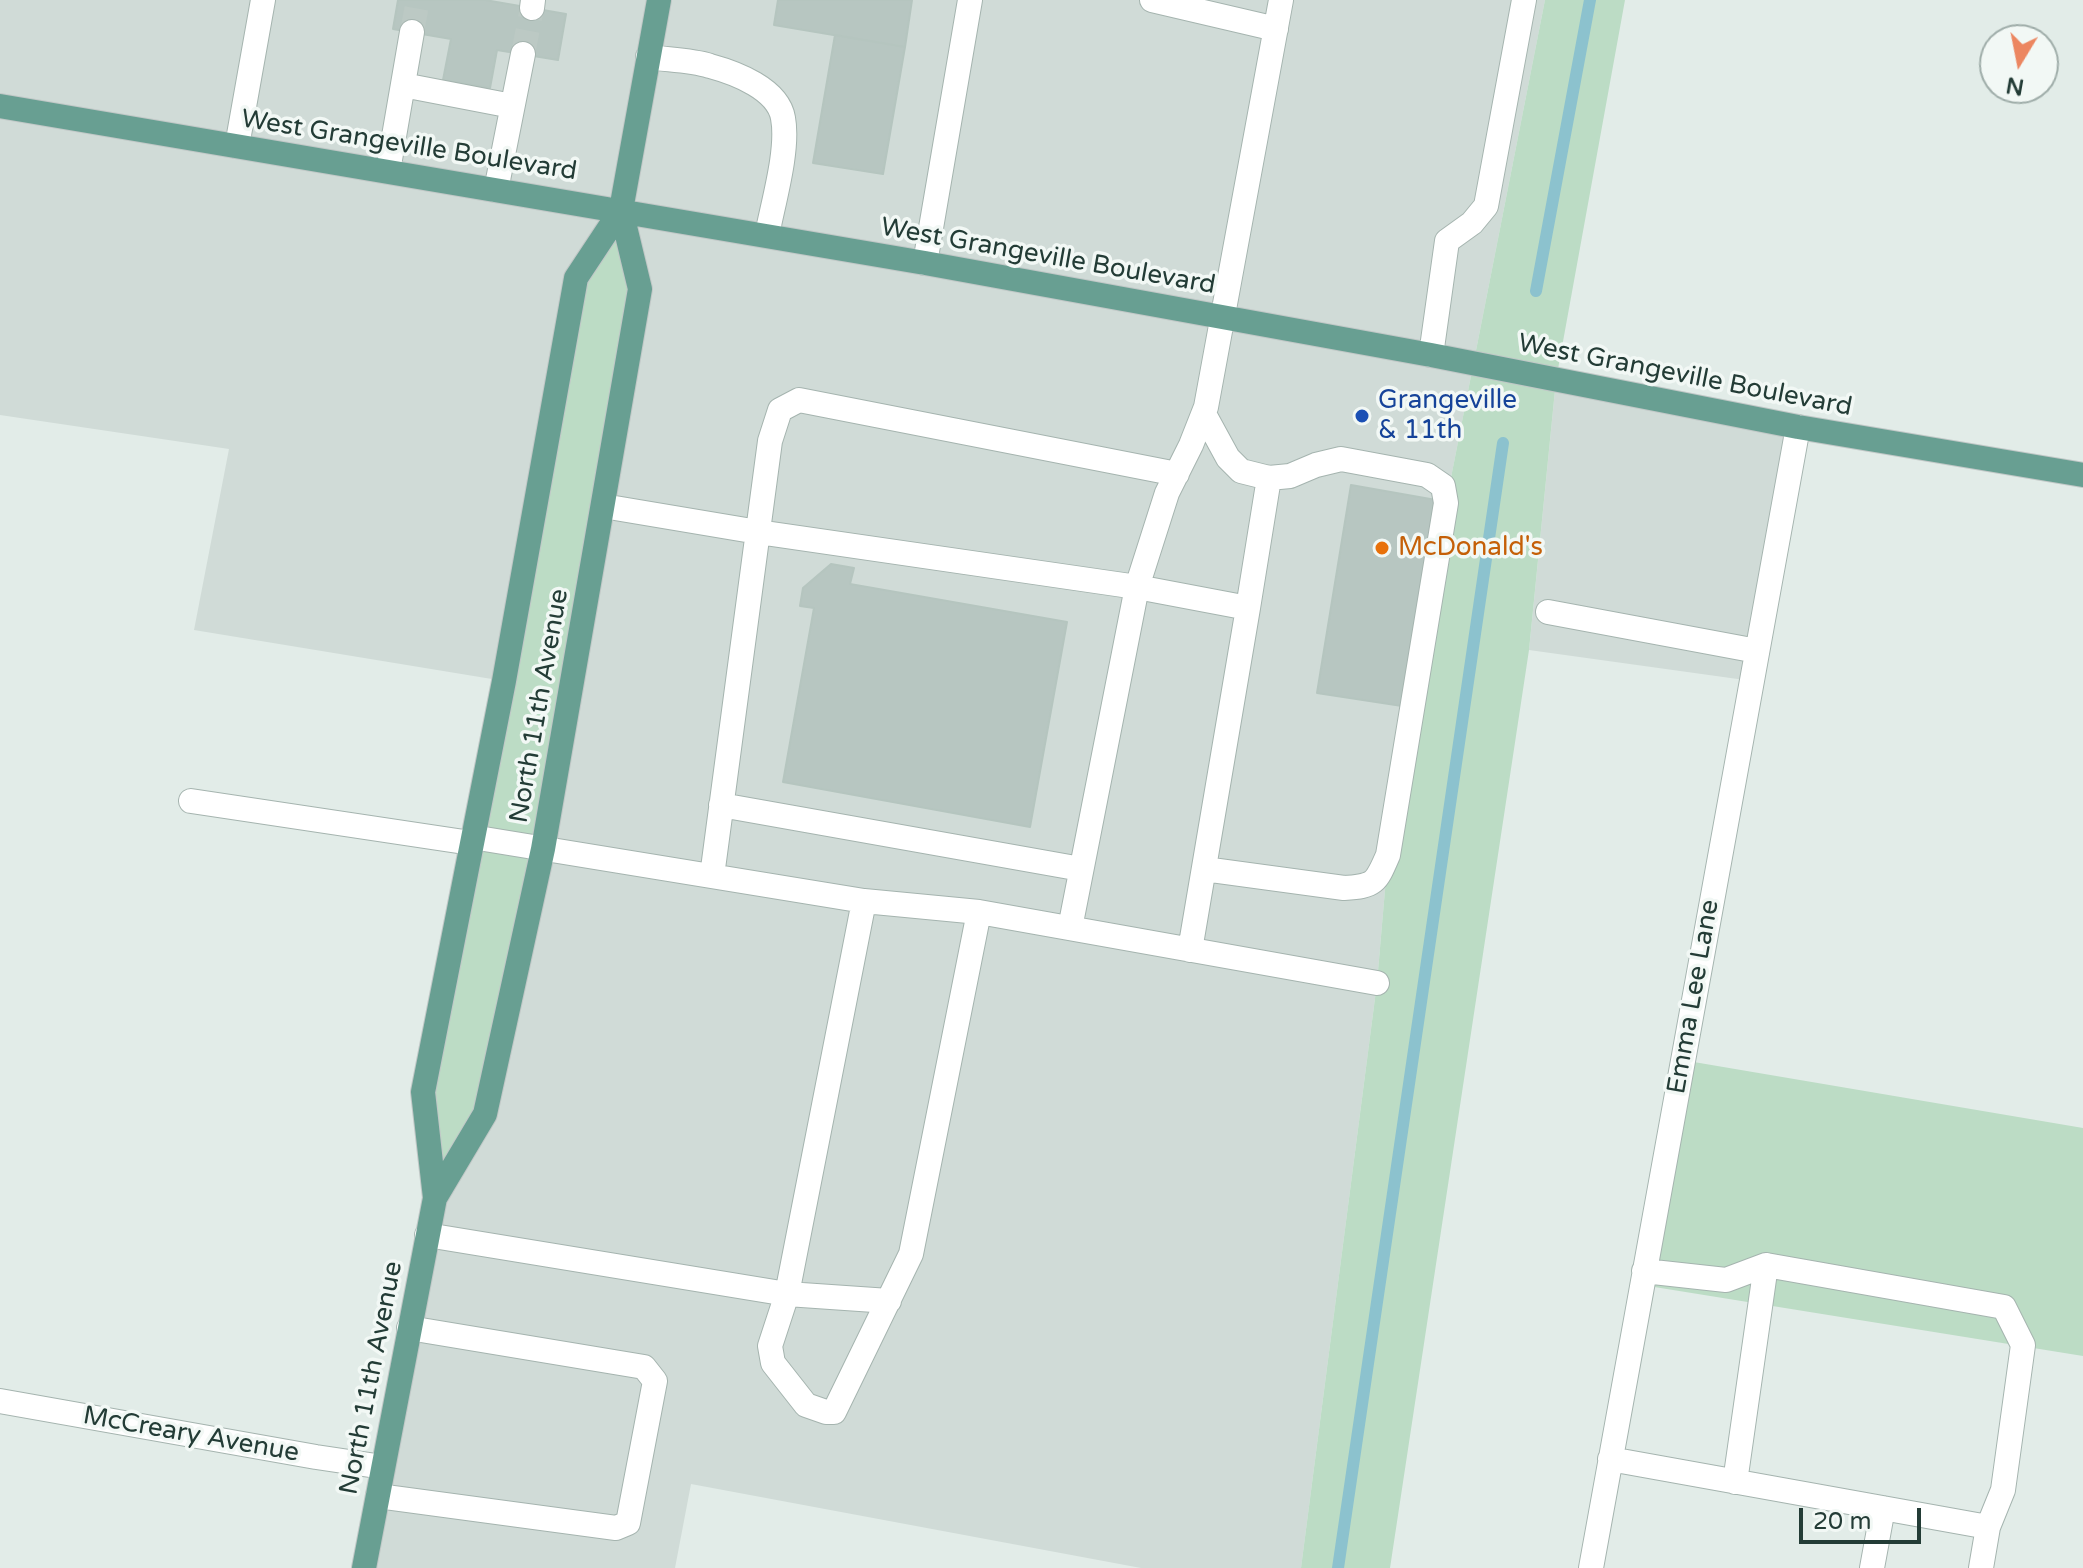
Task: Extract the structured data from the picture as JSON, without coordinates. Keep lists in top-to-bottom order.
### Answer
{
  "streets": {
    "main road": ["West Grangeville Boulevard", "North 11th Avenue"],
    "street": ["Emma Lee Lane", "McCreary Avenue"]
  },
  "crossings": [
    ["West Grangeville Boulevard", "North 11th Avenue"],
    ["West Grangeville Boulevard", "Emma Lee Lane"],
    ["North 11th Avenue", "McCreary Avenue"]
  ],
  "places": ["Grangeville & 11th", "McDonald's"],
  "scale_bar": "20 m",
  "north": "bottom"
}
